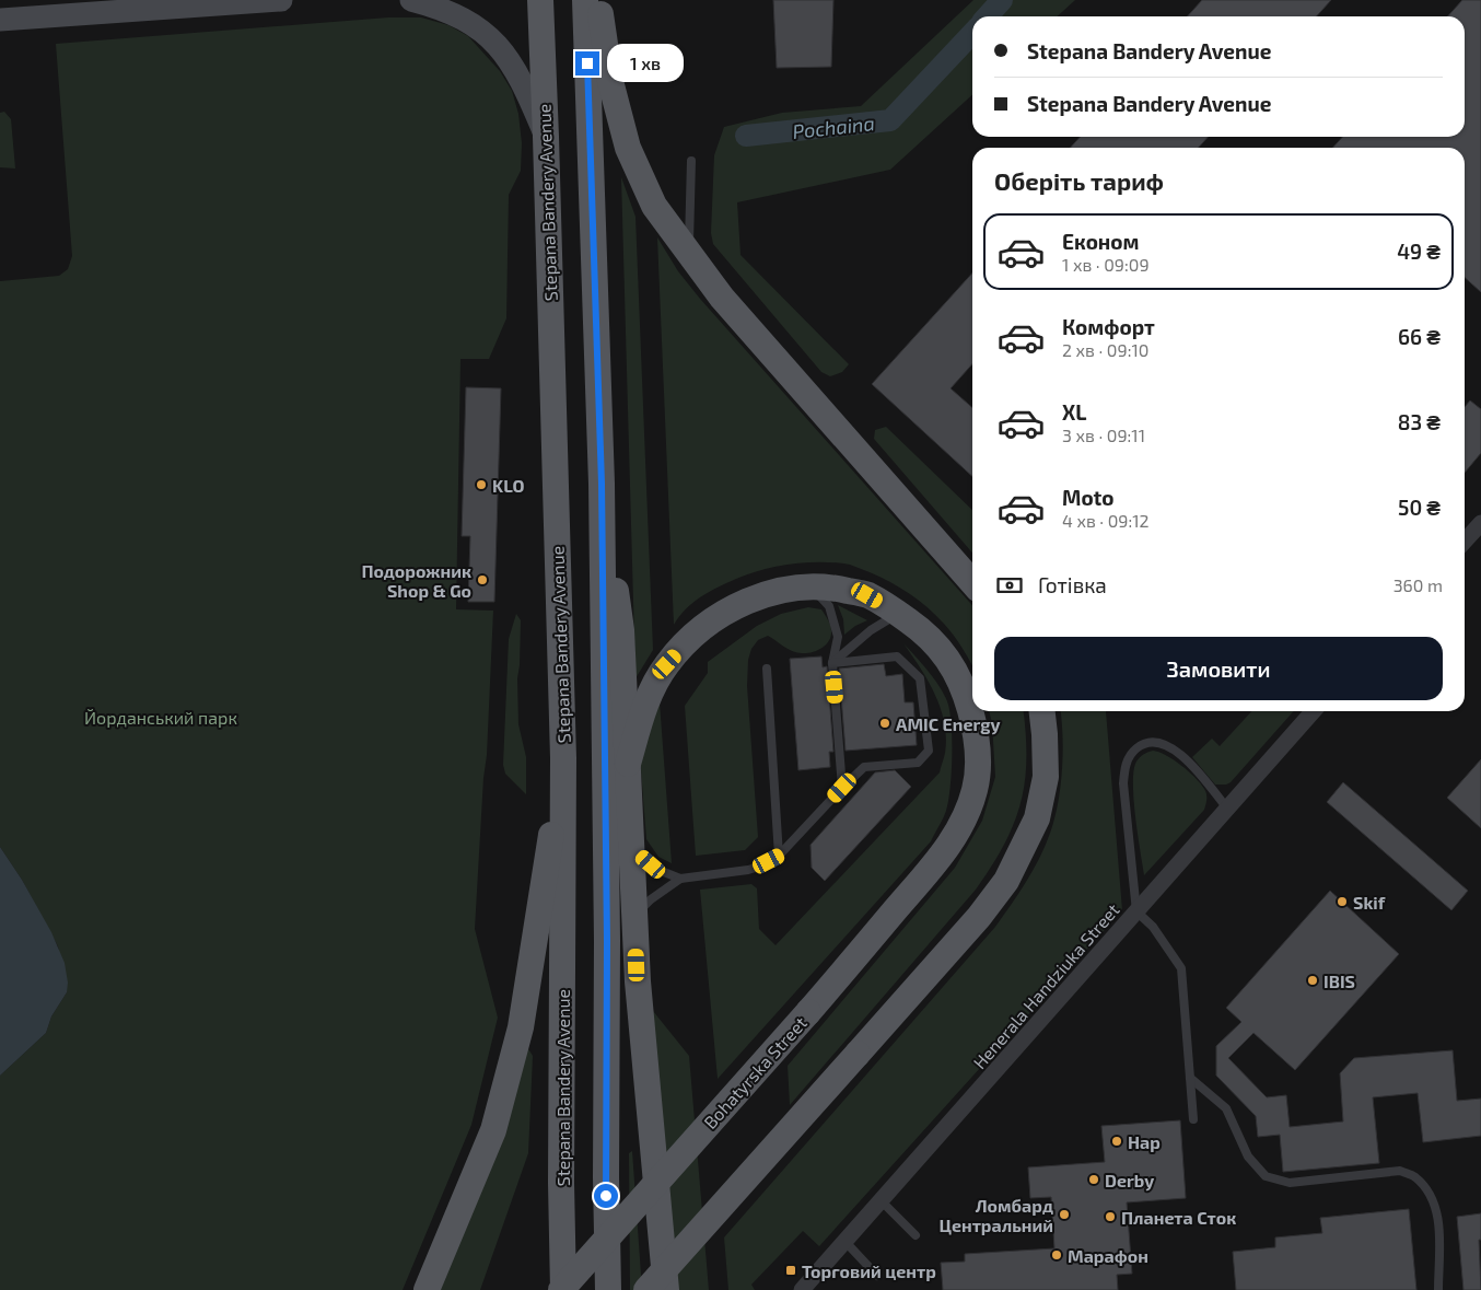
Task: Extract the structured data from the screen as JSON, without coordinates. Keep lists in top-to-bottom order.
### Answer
{
  "streets": {
    "main road": ["Stepana Bandery Avenue", "Bohatyrska Street"],
    "street": ["Henerala Handziuka Street"]
  },
  "crossings": [
    ["Stepana Bandery Avenue", "Bohatyrska Street"]
  ],
  "water": ["Pochaina"],
  "parks": ["Йорданський парк"],
  "places": {
    "other": [
      "KLO",
      "Подорожник Shop & Go",
      "AMIC Energy",
      "Skif",
      "IBIS",
      "Hap",
      "Derby",
      "Ломбард Центральний",
      "Планета Сток",
      "Марафон"
    ],
    "transit": ["Торговий центр"]
  },
  "page": {
    "banner": ["Stepana Bandery Avenue", "Stepana Bandery Avenue"],
    "bubble": "1 хв",
    "heading": "Оберіть тариф",
    "list": [
      {
        "name": "Економ",
        "note": "1 хв · 09:09",
        "value": "49 ₴"
      },
      {
        "name": "Комфорт",
        "note": "2 хв · 09:10",
        "value": "66 ₴"
      },
      {
        "name": "XL",
        "note": "3 хв · 09:11",
        "value": "83 ₴"
      },
      {
        "name": "Moto",
        "note": "4 хв · 09:12",
        "value": "50 ₴"
      }
    ],
    "pay": ["Готівка", "360 m"],
    "buttons": "Замовити"
  }
}
